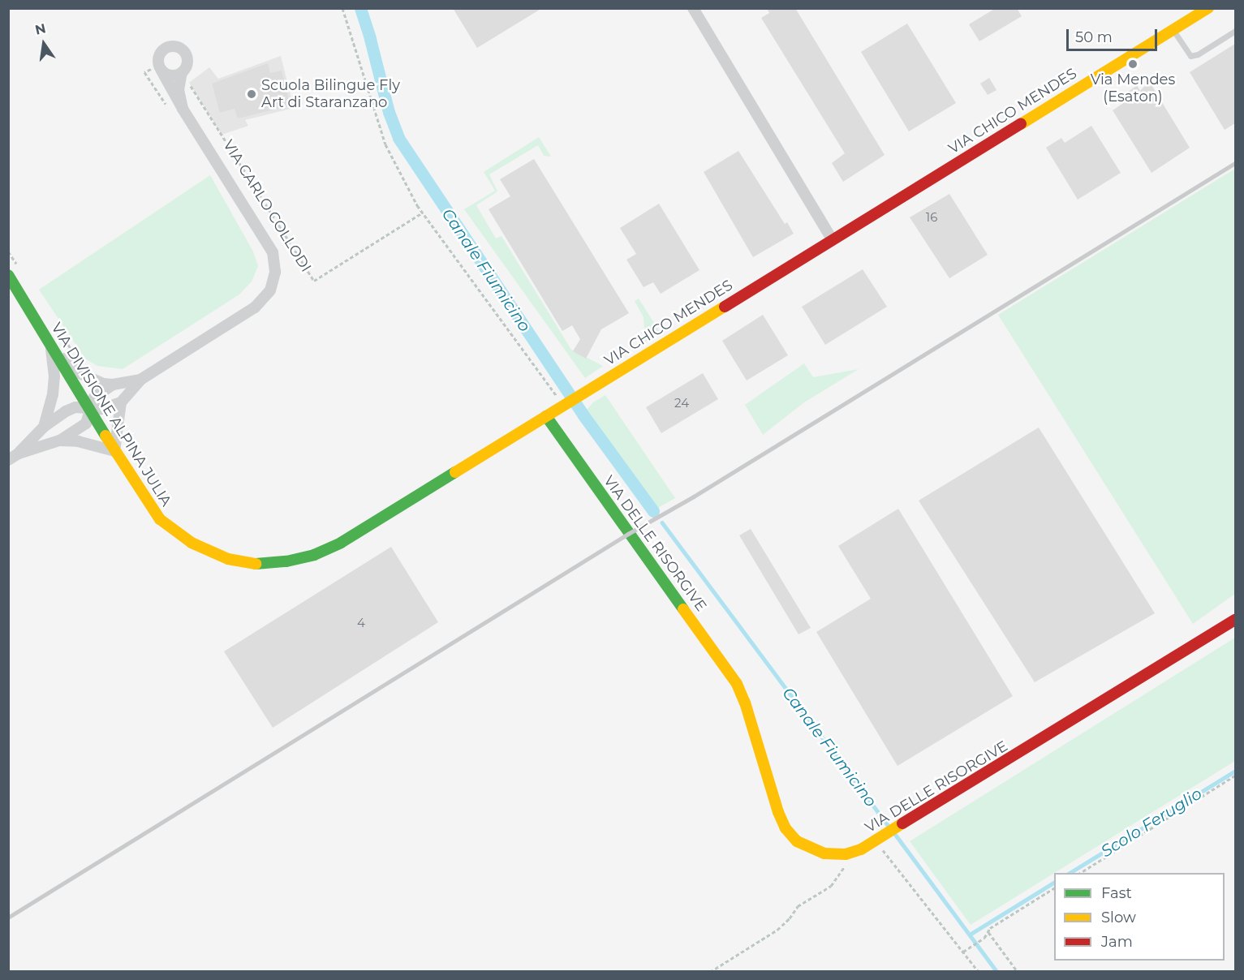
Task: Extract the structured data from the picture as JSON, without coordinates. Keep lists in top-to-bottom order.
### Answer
{
  "streets": {
    "street": [
      "VIA CHICO MENDES",
      "VIA CARLO COLLODI",
      "VIA DIVISIONE ALPINA JULIA",
      "VIA DELLE RISORGIVE"
    ]
  },
  "crossings": [
    ["VIA CHICO MENDES", "VIA DIVISIONE ALPINA JULIA"],
    ["VIA CHICO MENDES", "VIA DELLE RISORGIVE"],
    ["VIA CARLO COLLODI", "VIA DIVISIONE ALPINA JULIA"],
    ["VIA DIVISIONE ALPINA JULIA", "VIA DELLE RISORGIVE"]
  ],
  "water": ["Canale Fiumicino", "Scolo Feruglio"],
  "places": ["Via Mendes (Esaton)", "Scuola Bilingue Fly Art di Staranzano"],
  "house_numbers": ["16", "24", "4"],
  "legend": ["Fast", "Slow", "Jam"],
  "scale_bar": "50 m",
  "north": "top"
}
